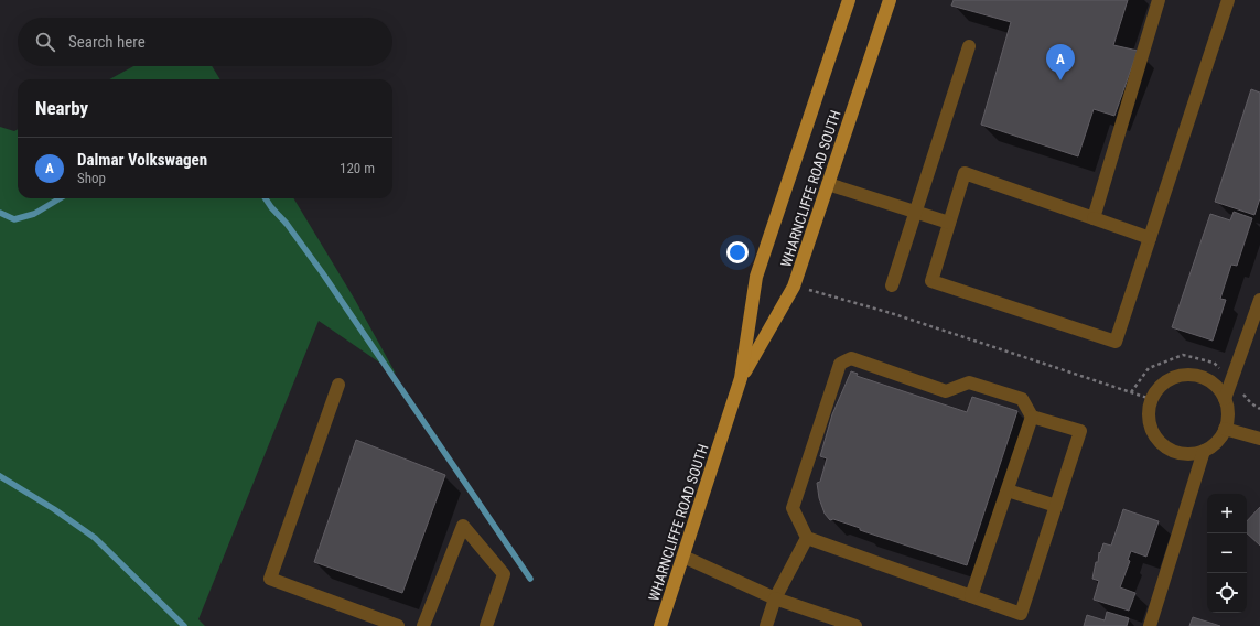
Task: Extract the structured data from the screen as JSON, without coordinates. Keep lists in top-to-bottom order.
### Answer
{
  "streets": {
    "main road": ["WHARNCLIFFE ROAD SOUTH"]
  },
  "page": {
    "search": "Search here",
    "pins": "A",
    "heading": "Nearby",
    "list": [
      {
        "mark": "A",
        "name": "Dalmar Volkswagen",
        "note": "Shop",
        "value": "120 m"
      }
    ],
    "map_buttons": ["+", "−"]
  }
}
